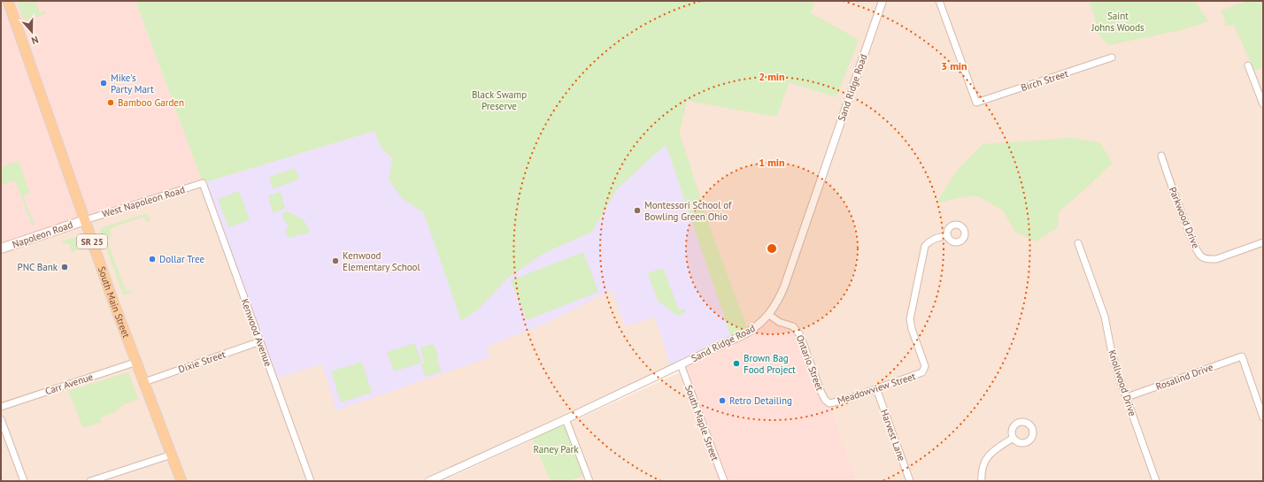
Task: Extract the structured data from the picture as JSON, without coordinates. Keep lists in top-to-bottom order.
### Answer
{
  "streets": {
    "main road": ["Napoleon Road", "SR 25", "South Main Street"],
    "street": [
      "Birch Street",
      "Sand Ridge Road",
      "West Napoleon Road",
      "Parkwood Drive",
      "Kenwood Avenue",
      "Dixie Street",
      "Ontario Street",
      "Rosalind Drive",
      "Knollwood Drive",
      "Carr Avenue",
      "Meadowview Street",
      "South Maple Street",
      "Harvest Lane"
    ]
  },
  "crossings": [
    ["Sand Ridge Road", "Ontario Street"],
    ["Sand Ridge Road", "South Maple Street"],
    ["West Napoleon Road", "Napoleon Road"],
    ["West Napoleon Road", "South Main Street"],
    ["West Napoleon Road", "Kenwood Avenue"],
    ["Napoleon Road", "South Main Street"],
    ["South Main Street", "Dixie Street"],
    ["South Main Street", "Carr Avenue"],
    ["Kenwood Avenue", "Dixie Street"],
    ["Ontario Street", "Meadowview Street"],
    ["Rosalind Drive", "Knollwood Drive"],
    ["Meadowview Street", "Harvest Lane"]
  ],
  "parks": ["Saint Johns Woods", "Black Swamp Preserve", "Raney Park"],
  "places": [
    "Mike's Party Mart",
    "Bamboo Garden",
    "Montessori School of Bowling Green Ohio",
    "Dollar Tree",
    "Kenwood Elementary School",
    "PNC Bank",
    "Brown Bag Food Project",
    "Retro Detailing"
  ],
  "north": "bottom",
  "rings": ["3 min", "2 min", "1 min"]
}
